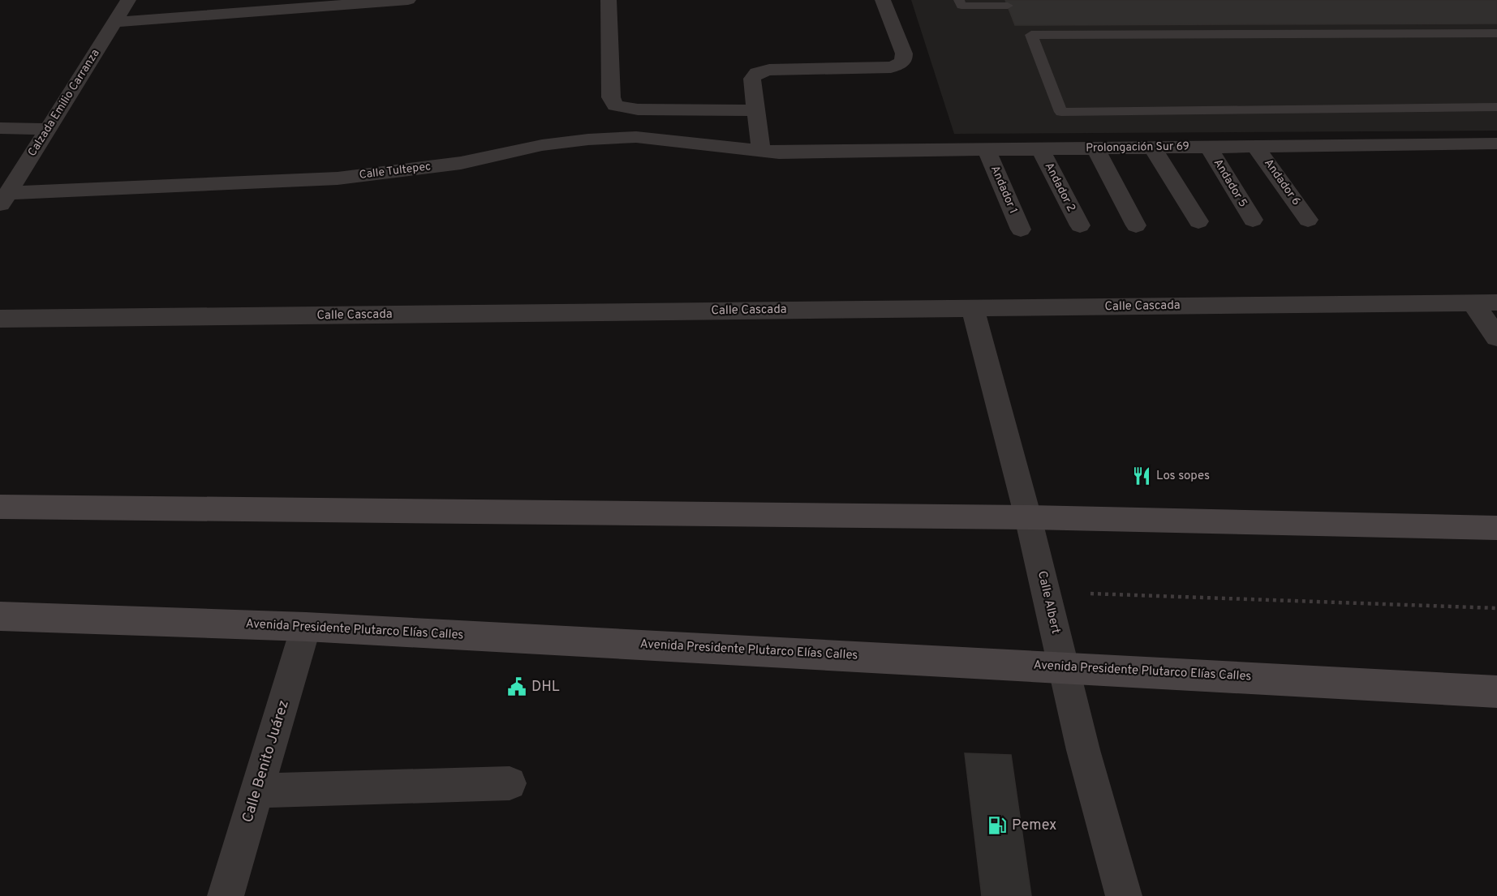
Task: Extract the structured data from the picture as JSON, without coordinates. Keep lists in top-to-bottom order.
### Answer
{
  "streets": {
    "main road": ["Avenida Presidente Plutarco Elías Calles"],
    "street": [
      "Calzada Emilio Carranza",
      "Prolongación Sur 69",
      "Calle Tultepec",
      "Andador 6",
      "Andador 5",
      "Andador 2",
      "Andador 1",
      "Calle Cascada",
      "Calle Albert",
      "Calle Benito Juárez"
    ]
  },
  "crossings": [
    ["Calzada Emilio Carranza", "Calle Tultepec"],
    ["Prolongación Sur 69", "Calle Tultepec"],
    ["Prolongación Sur 69", "Andador 6"],
    ["Prolongación Sur 69", "Andador 5"],
    ["Prolongación Sur 69", "Andador 2"],
    ["Prolongación Sur 69", "Andador 1"],
    ["Calle Cascada", "Calle Albert"],
    ["Calle Albert", "Avenida Presidente Plutarco Elías Calles"],
    ["Avenida Presidente Plutarco Elías Calles", "Calle Benito Juárez"]
  ],
  "places": {
    "restaurant": ["Los sopes"],
    "public building": ["DHL"],
    "fuel station": ["Pemex"]
  }
}
